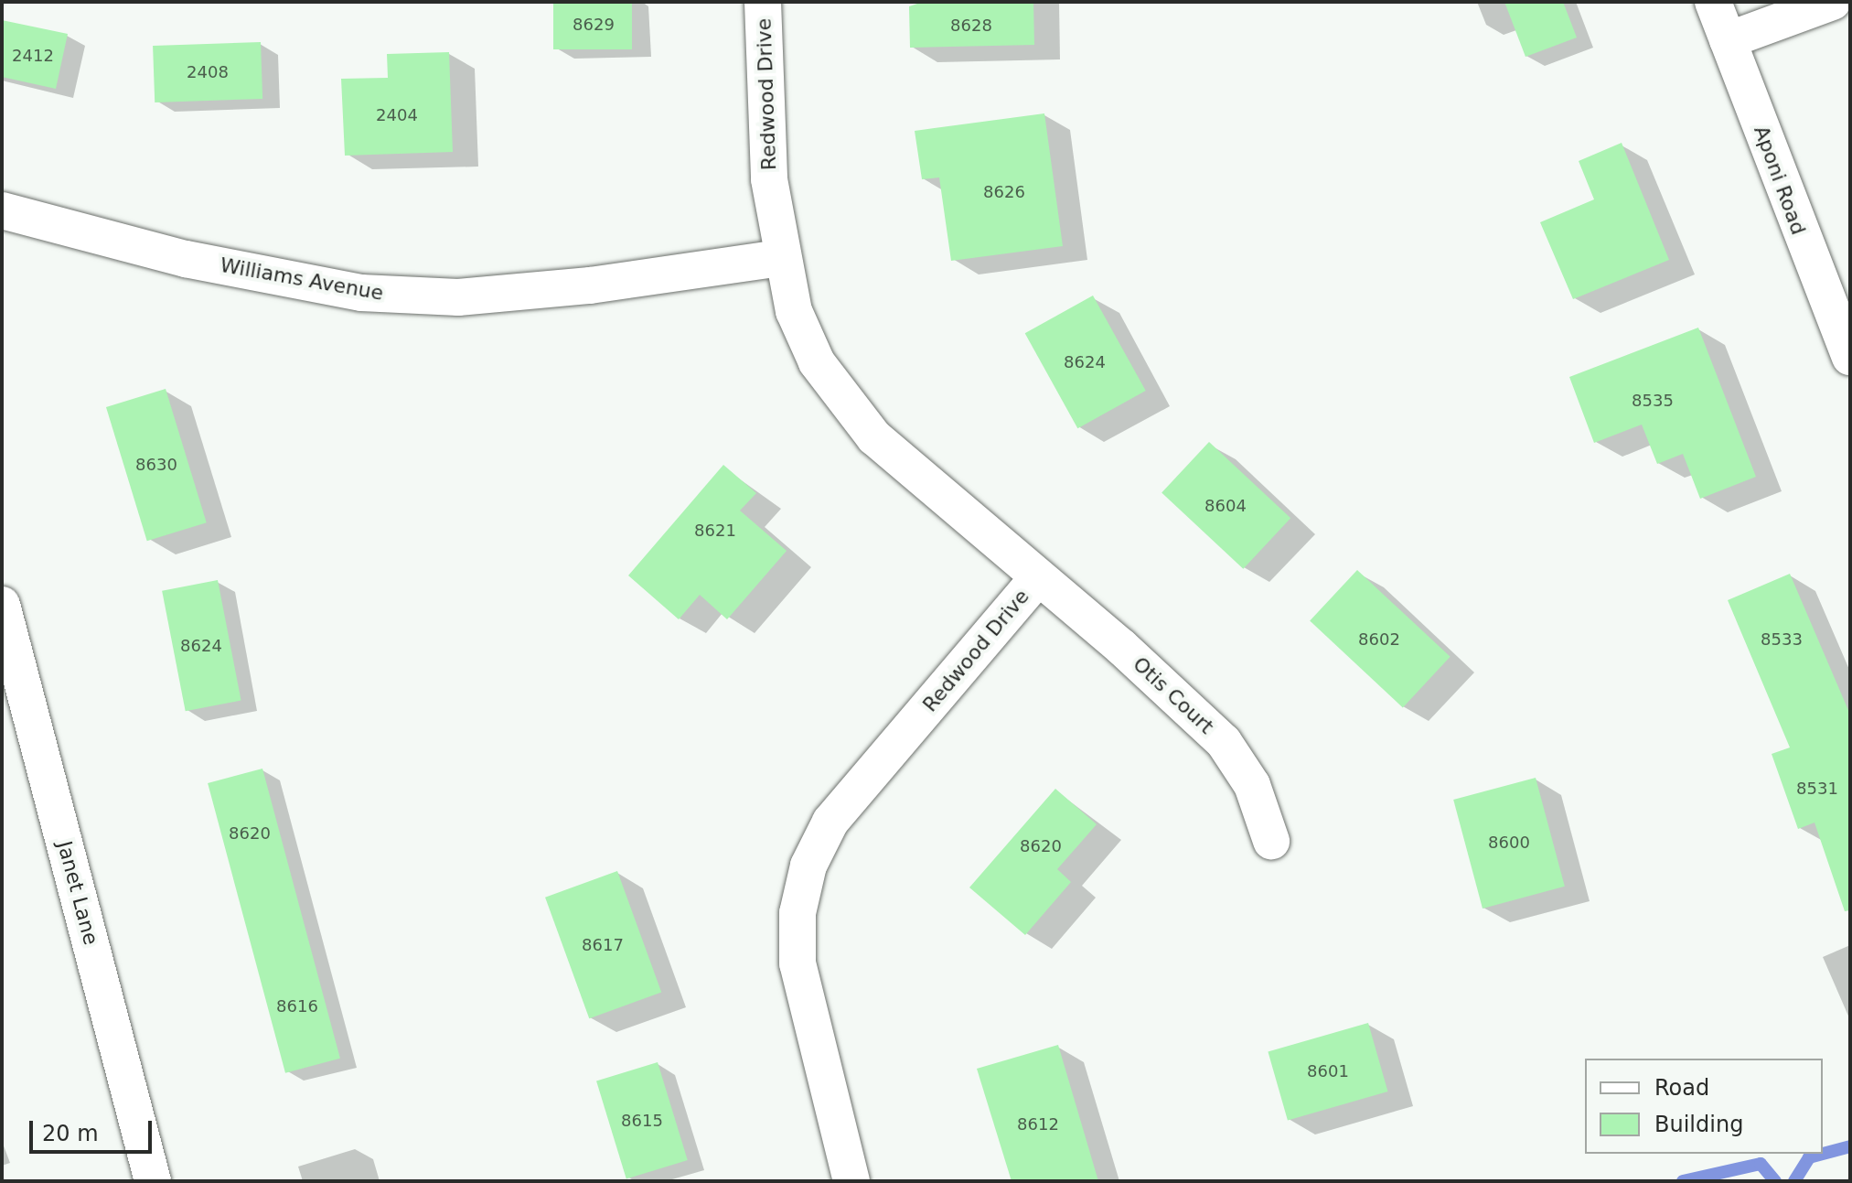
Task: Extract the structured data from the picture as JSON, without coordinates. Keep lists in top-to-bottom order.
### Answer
{
  "streets": {
    "street": [
      "Redwood Drive",
      "Aponi Road",
      "Williams Avenue",
      "Otis Court",
      "Janet Lane"
    ]
  },
  "crossings": [
    ["Redwood Drive", "Williams Avenue"],
    ["Redwood Drive", "Otis Court"]
  ],
  "house_numbers": [
    "8629",
    "8628",
    "2412",
    "2408",
    "2404",
    "8626",
    "8624",
    "8535",
    "8630",
    "8604",
    "8621",
    "8602",
    "8533",
    "8624",
    "8531",
    "8620",
    "8600",
    "8620",
    "8617",
    "8616",
    "8601",
    "8615",
    "8612"
  ],
  "legend": ["Road", "Building"],
  "scale_bar": "20 m"
}
